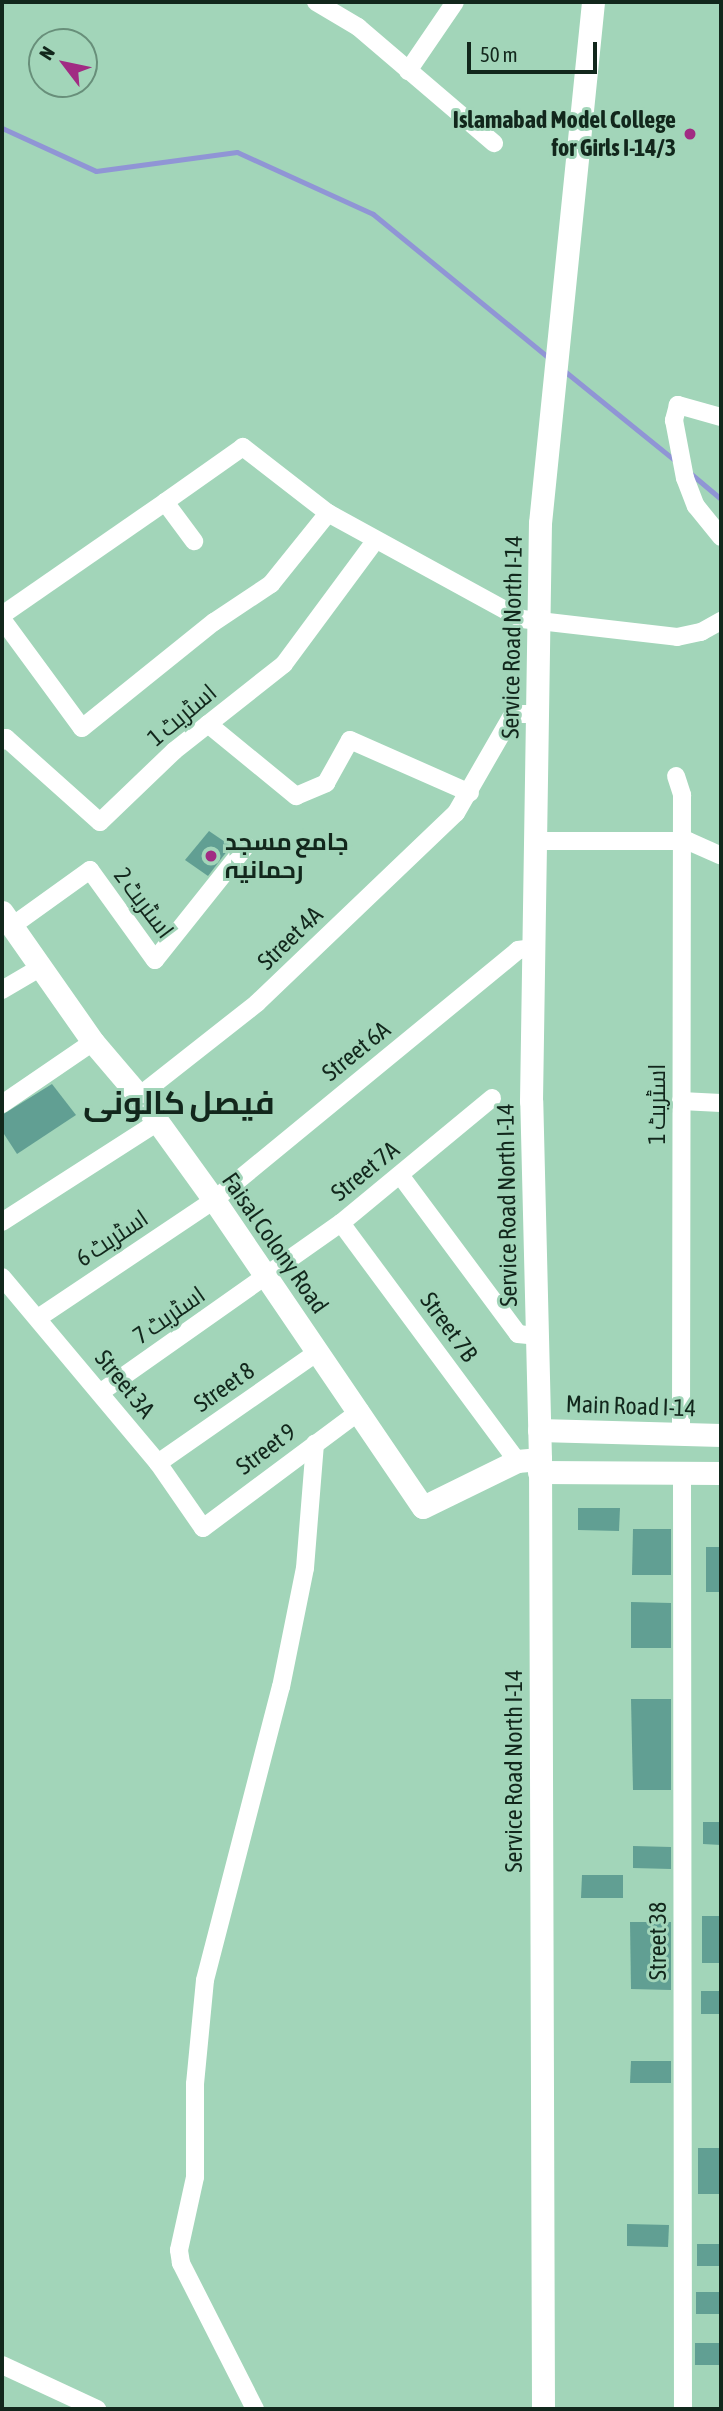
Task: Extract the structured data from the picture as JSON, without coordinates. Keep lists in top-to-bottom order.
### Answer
{
  "streets": {
    "main road": ["Service Road North I-14", "Faisal Colony Road", "Main Road I-14"],
    "street": [
      "اسٹریٹ 1",
      "اسٹریٹ 2",
      "Street 4A",
      "Street 6A",
      "Street 7A",
      "اسٹریٹ 6",
      "اسٹریٹ 7",
      "Street 7B",
      "Street 3A",
      "Street 8",
      "Street 9",
      "Street 38"
    ]
  },
  "crossings": [
    ["Service Road North I-14", "Street 4A"],
    ["Service Road North I-14", "Street 6A"],
    ["Service Road North I-14", "Faisal Colony Road"],
    ["Service Road North I-14", "Street 7B"],
    ["Service Road North I-14", "Main Road I-14"],
    ["اسٹریٹ 1", "Main Road I-14"],
    ["اسٹریٹ 2", "Faisal Colony Road"],
    ["Street 4A", "Faisal Colony Road"],
    ["Street 6A", "اسٹریٹ 6"],
    ["Street 6A", "Faisal Colony Road"],
    ["Street 7A", "Faisal Colony Road"],
    ["Street 7A", "اسٹریٹ 7"],
    ["Street 7A", "Street 7B"],
    ["اسٹریٹ 6", "Faisal Colony Road"],
    ["اسٹریٹ 6", "Street 3A"],
    ["Faisal Colony Road", "اسٹریٹ 7"],
    ["Faisal Colony Road", "Street 7B"],
    ["Faisal Colony Road", "Street 8"],
    ["Faisal Colony Road", "Street 9"],
    ["اسٹریٹ 7", "Street 3A"],
    ["Street 3A", "Street 8"],
    ["Street 3A", "Street 9"]
  ],
  "districts": ["فیصل کالونی"],
  "places": ["Islamabad Model College for Girls I-14/3", "جامع مسجد رحمانیہ"],
  "scale_bar": "50 m",
  "north": "top left"
}
